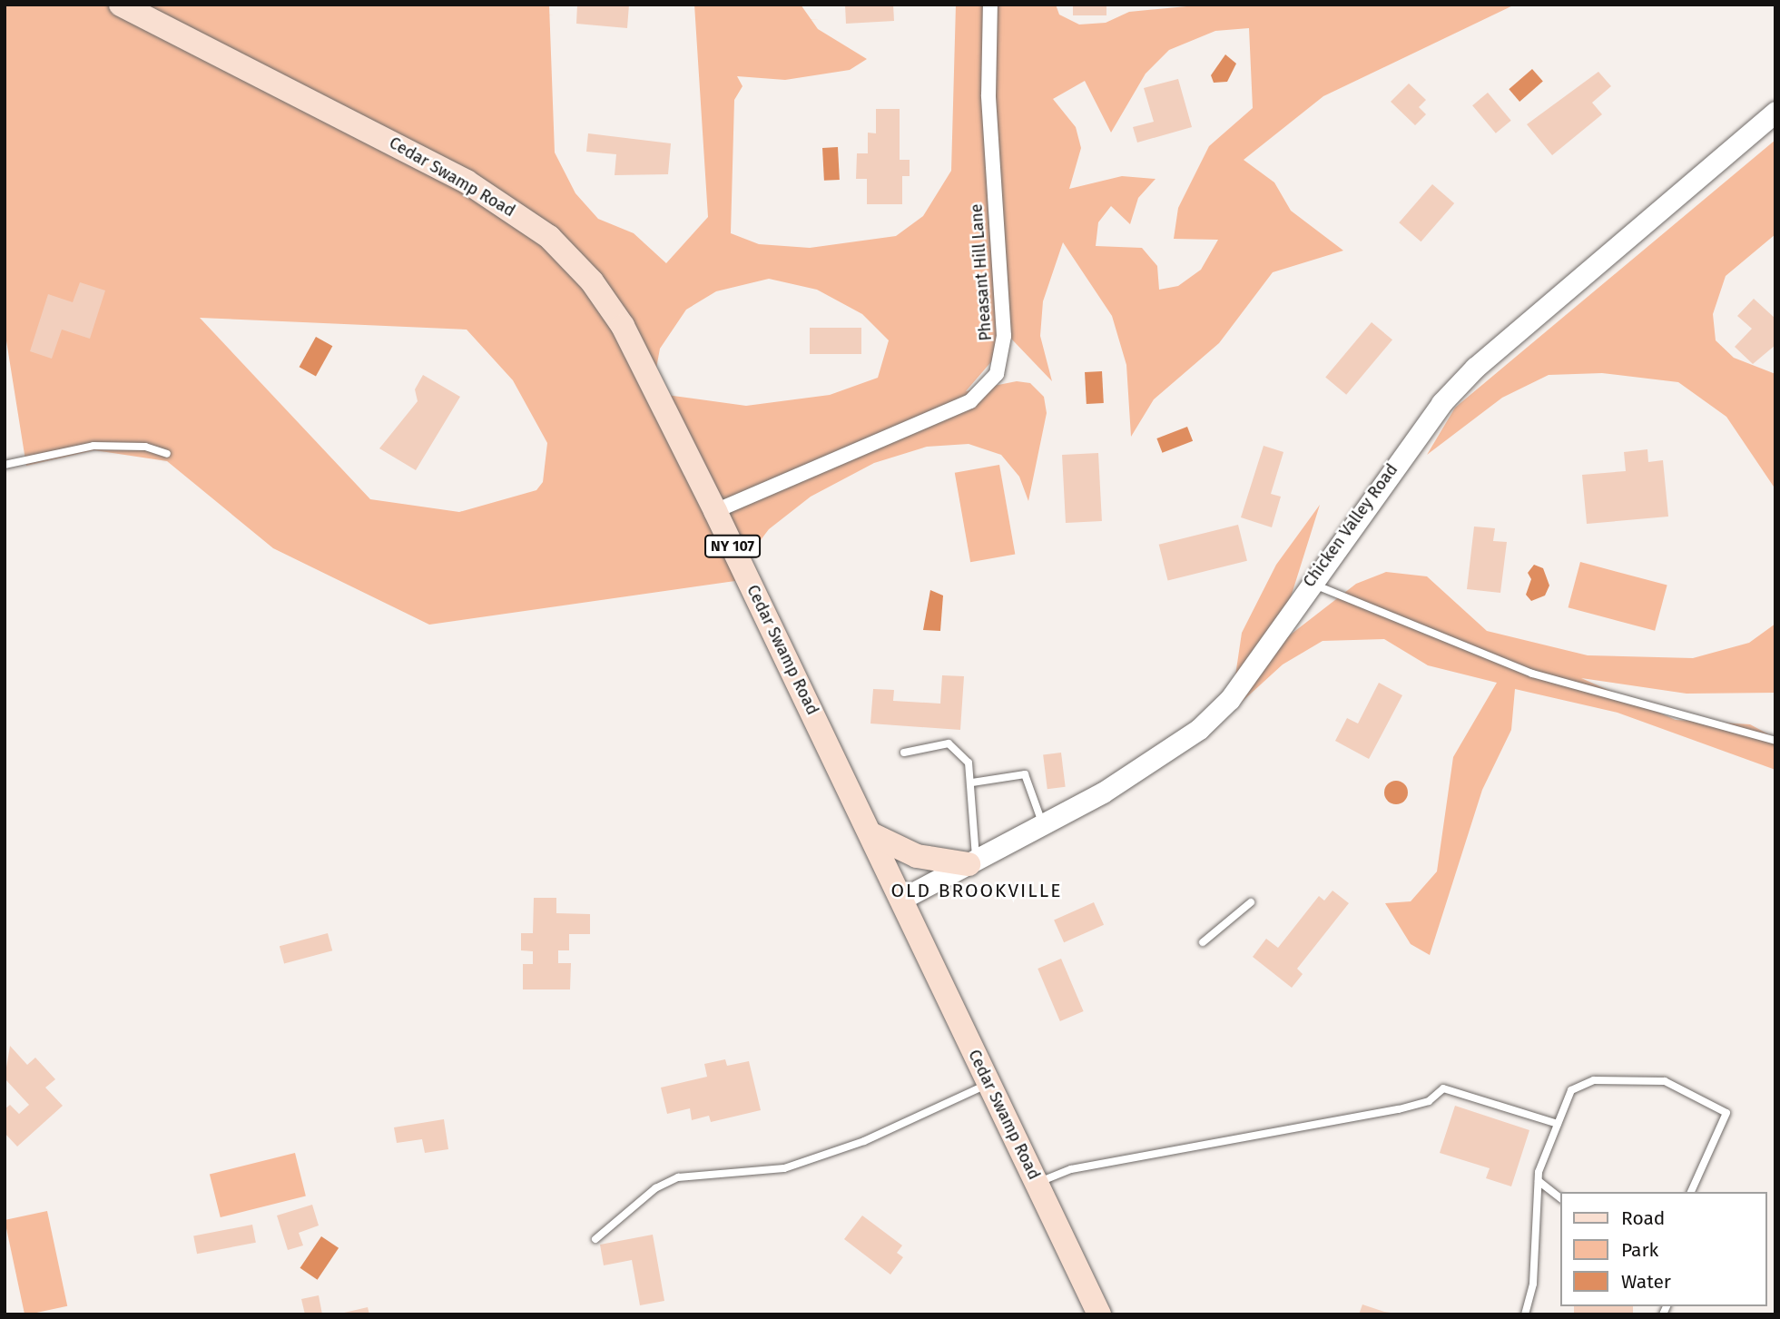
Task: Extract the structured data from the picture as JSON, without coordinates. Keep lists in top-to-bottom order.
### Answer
{
  "streets": {
    "main road": ["Cedar Swamp Road", "Chicken Valley Road", "NY 107"],
    "street": ["Pheasant Hill Lane"]
  },
  "crossings": [
    ["Cedar Swamp Road", "Pheasant Hill Lane"],
    ["Cedar Swamp Road", "Chicken Valley Road"]
  ],
  "districts": ["OLD BROOKVILLE"],
  "legend": ["Road", "Park", "Water"]
}
